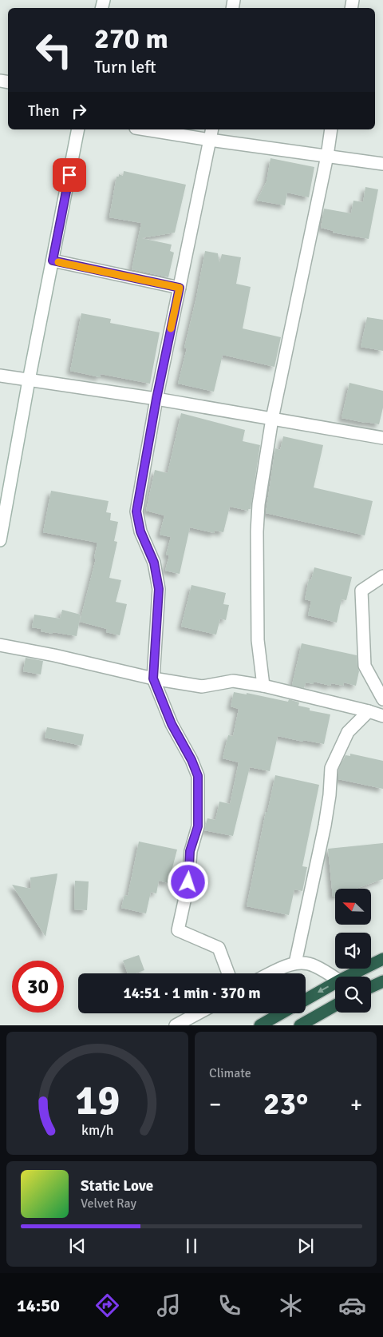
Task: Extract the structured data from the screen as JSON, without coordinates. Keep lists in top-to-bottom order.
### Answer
{
  "north": "top left",
  "page": {
    "turn": ["270 m", "Turn left"],
    "then": "Then",
    "limit": "30",
    "trip": "14:51 · 1 min · 370 m",
    "tile": "Climate",
    "heat": ["−", "23°", "+"],
    "song": ["Static Love", "Velvet Ray"],
    "tabs": "14:50",
    "gauge": ["19", "km/h"]
  }
}
